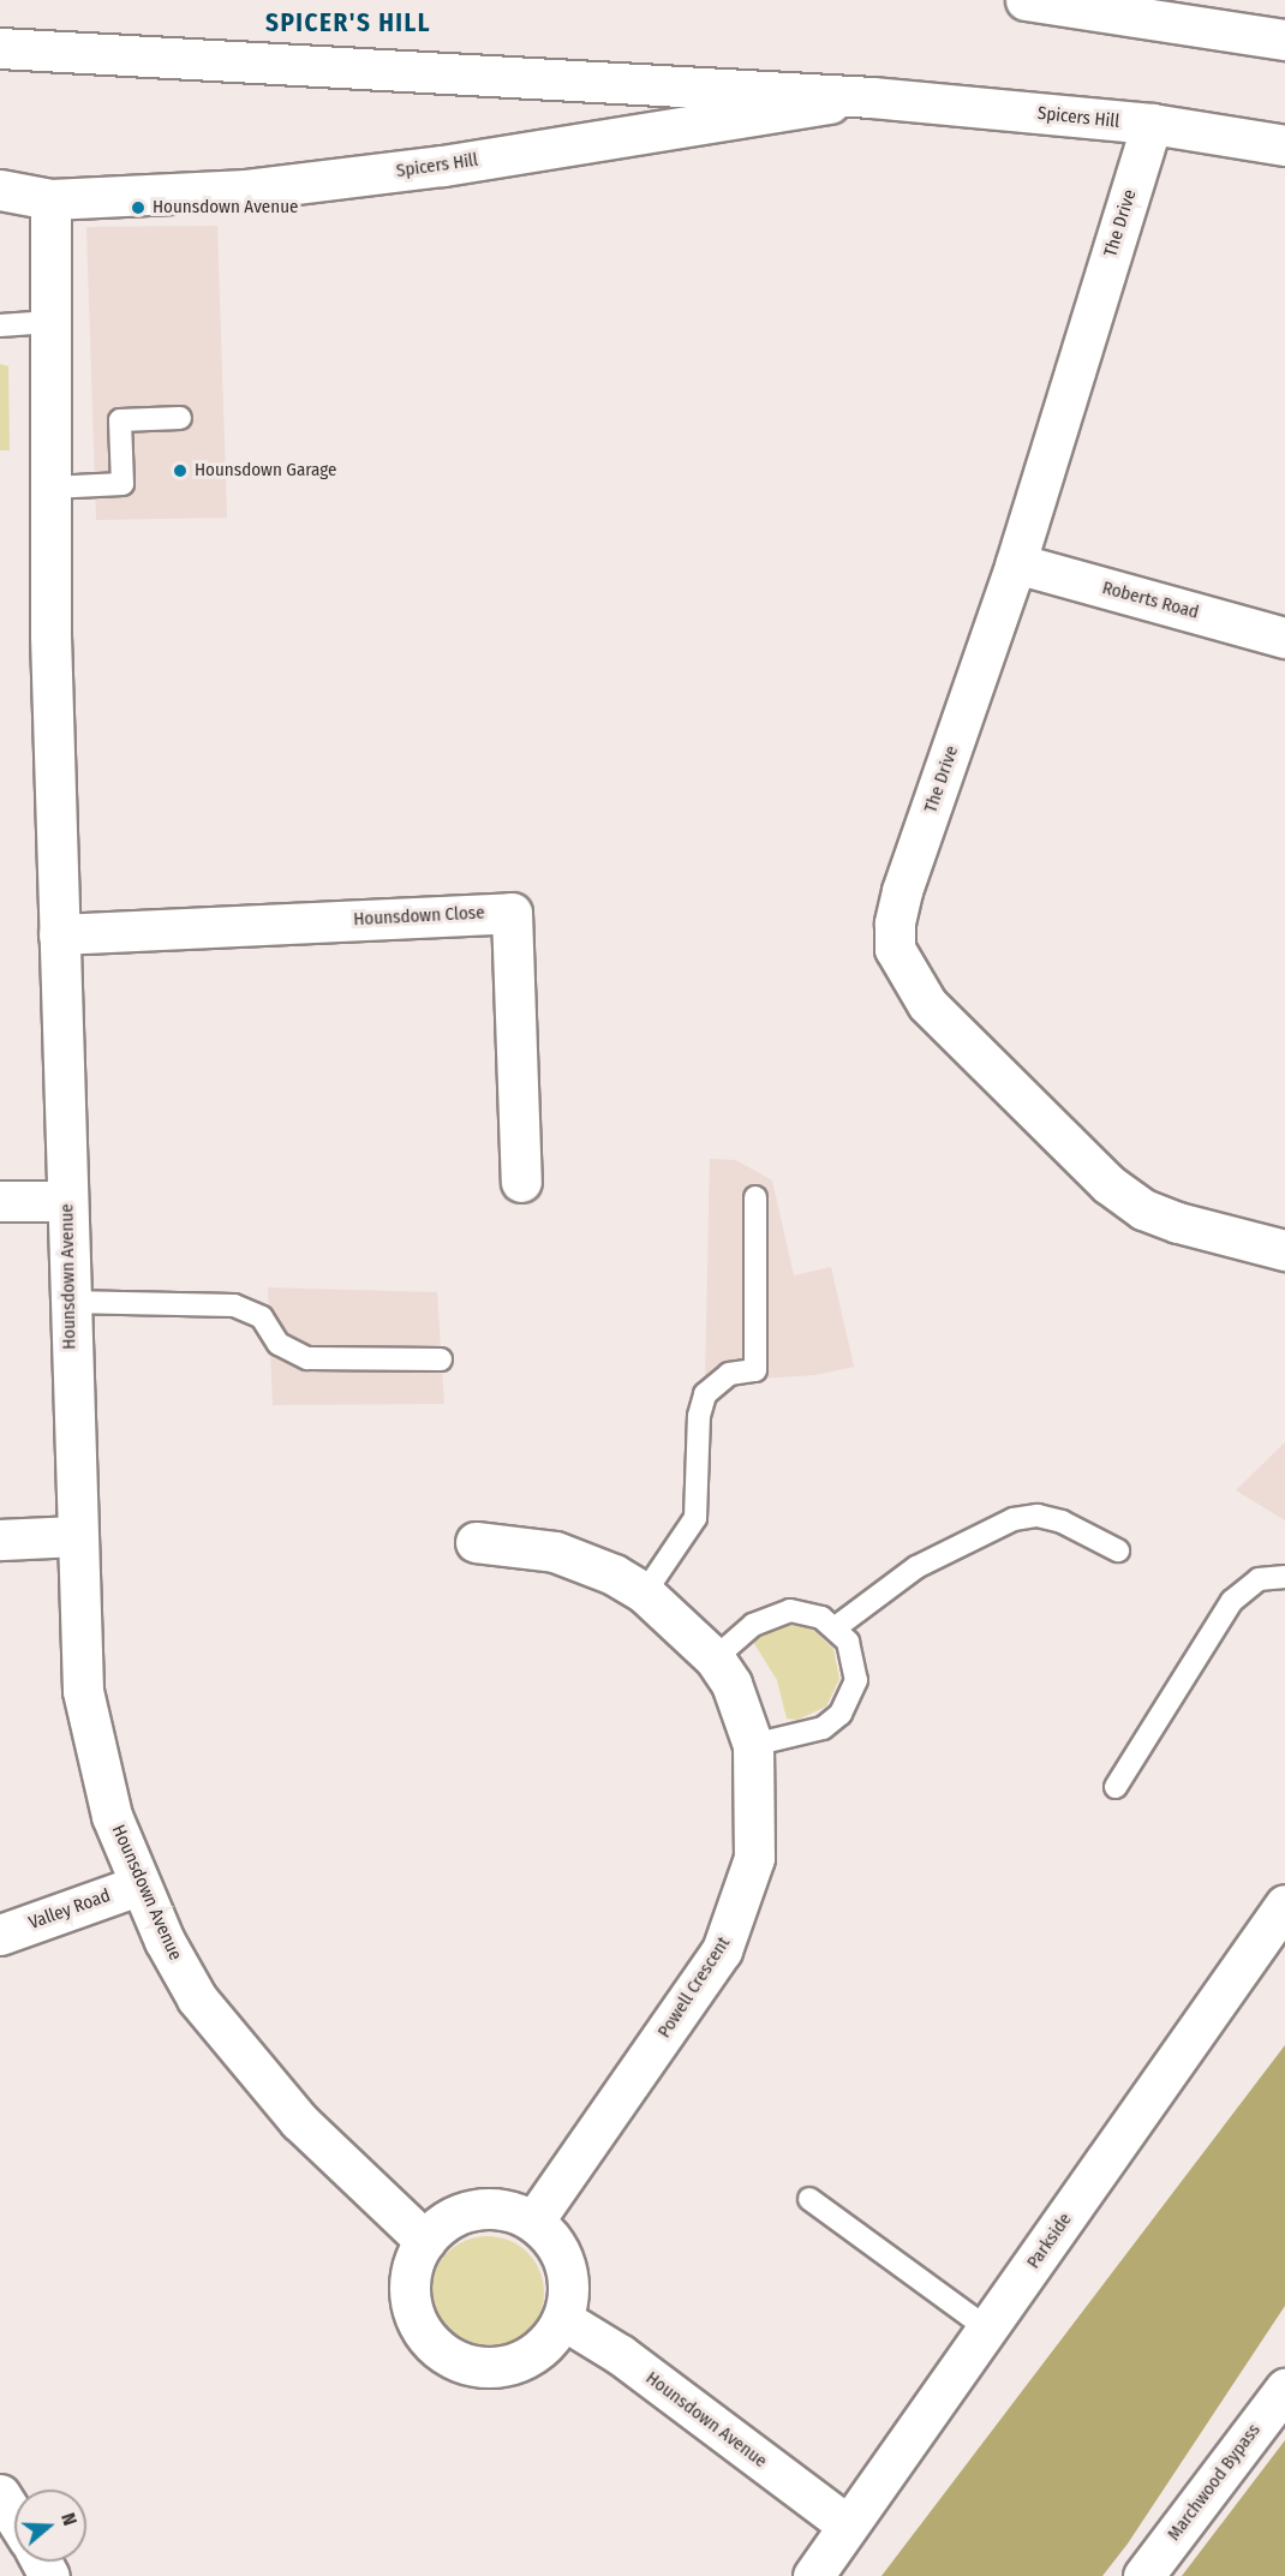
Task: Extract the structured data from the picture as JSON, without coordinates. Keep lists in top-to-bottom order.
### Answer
{
  "streets": {
    "street": [
      "Spicers Hill",
      "The Drive",
      "Roberts Road",
      "Hounsdown Close",
      "Hounsdown Avenue",
      "Valley Road",
      "Powell Crescent",
      "Parkside",
      "Marchwood Bypass"
    ]
  },
  "crossings": [
    ["Spicers Hill", "The Drive"],
    ["Spicers Hill", "Hounsdown Avenue"],
    ["The Drive", "Roberts Road"],
    ["Hounsdown Close", "Hounsdown Avenue"],
    ["Hounsdown Avenue", "Valley Road"],
    ["Hounsdown Avenue", "Powell Crescent"],
    ["Hounsdown Avenue", "Parkside"]
  ],
  "districts": ["SPICER'S HILL"],
  "places": ["Hounsdown Avenue", "Hounsdown Garage"],
  "north": "right"
}
